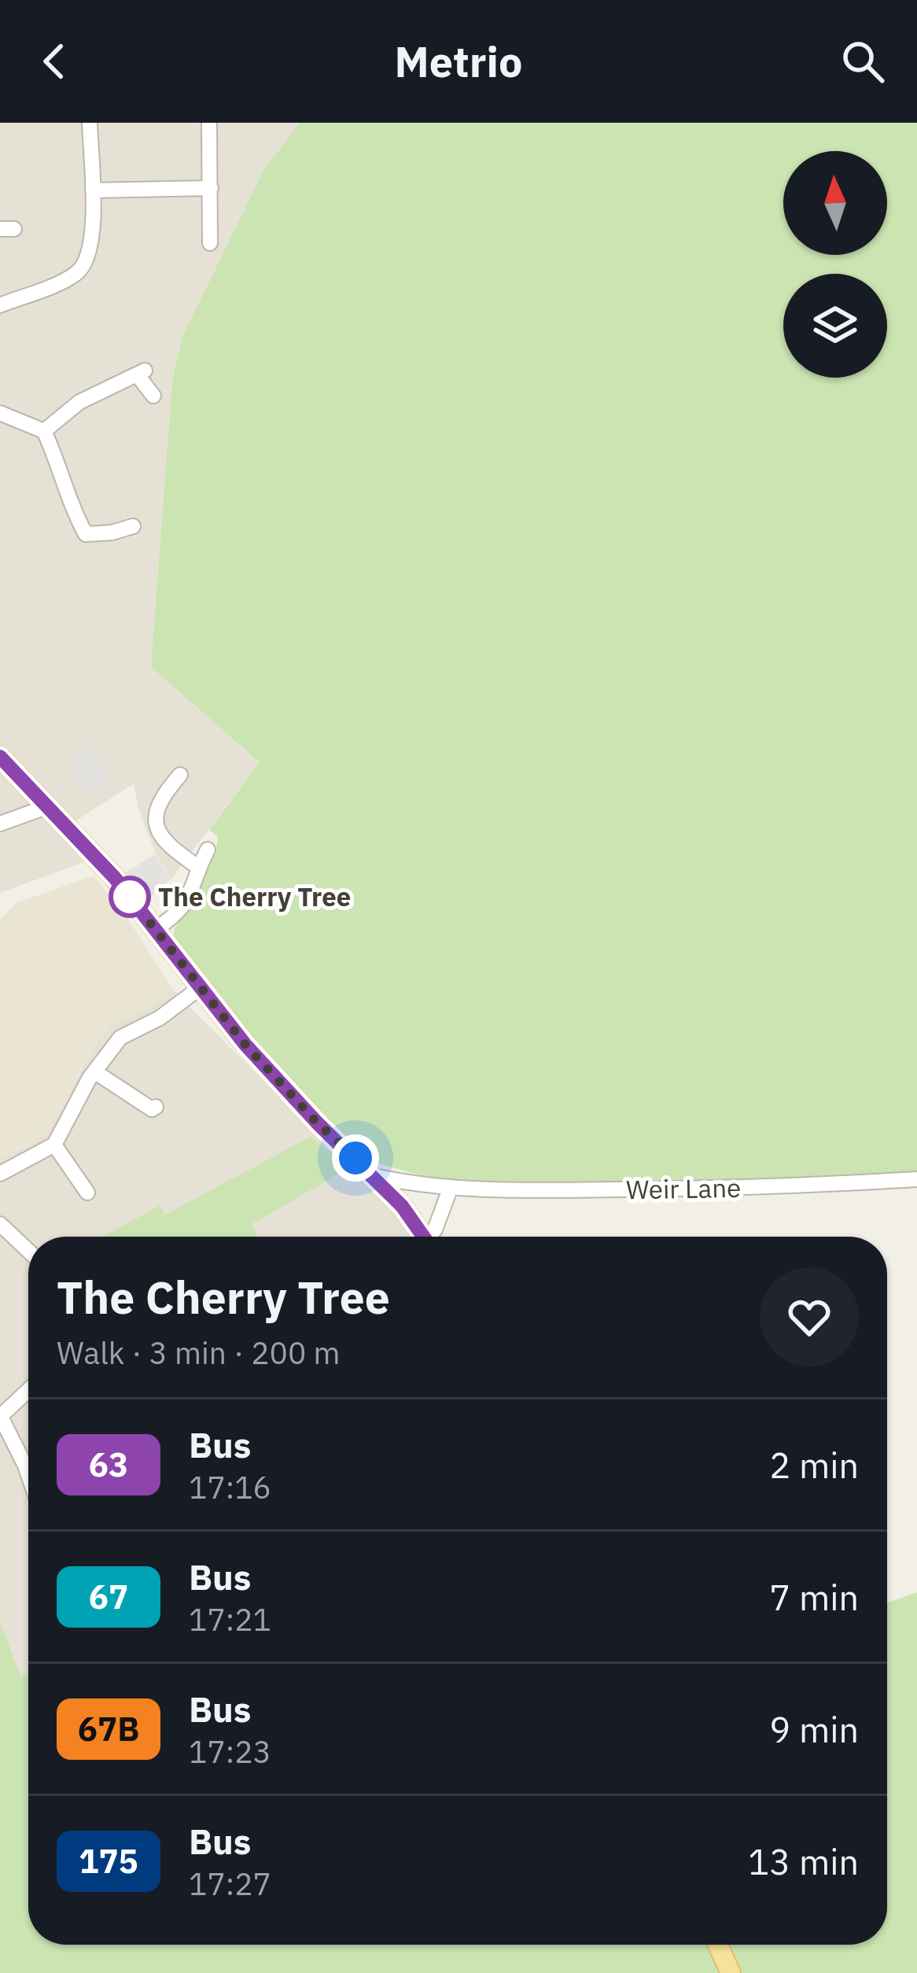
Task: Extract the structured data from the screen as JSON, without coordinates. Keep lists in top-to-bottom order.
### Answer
{
  "streets": {
    "street": ["Weir Lane"]
  },
  "places": ["The Cherry Tree"],
  "lines": ["bus line 63"],
  "north": "top",
  "page": {
    "header": "Metrio",
    "heading": ["The Cherry Tree", "Walk · 3 min · 200 m"],
    "list": [
      {
        "mark": "63",
        "name": "Bus",
        "note": "17:16",
        "value": "2 min"
      },
      {
        "mark": "67",
        "name": "Bus",
        "note": "17:21",
        "value": "7 min"
      },
      {
        "mark": "67B",
        "name": "Bus",
        "note": "17:23",
        "value": "9 min"
      },
      {
        "mark": "175",
        "name": "Bus",
        "note": "17:27",
        "value": "13 min"
      }
    ]
  }
}
